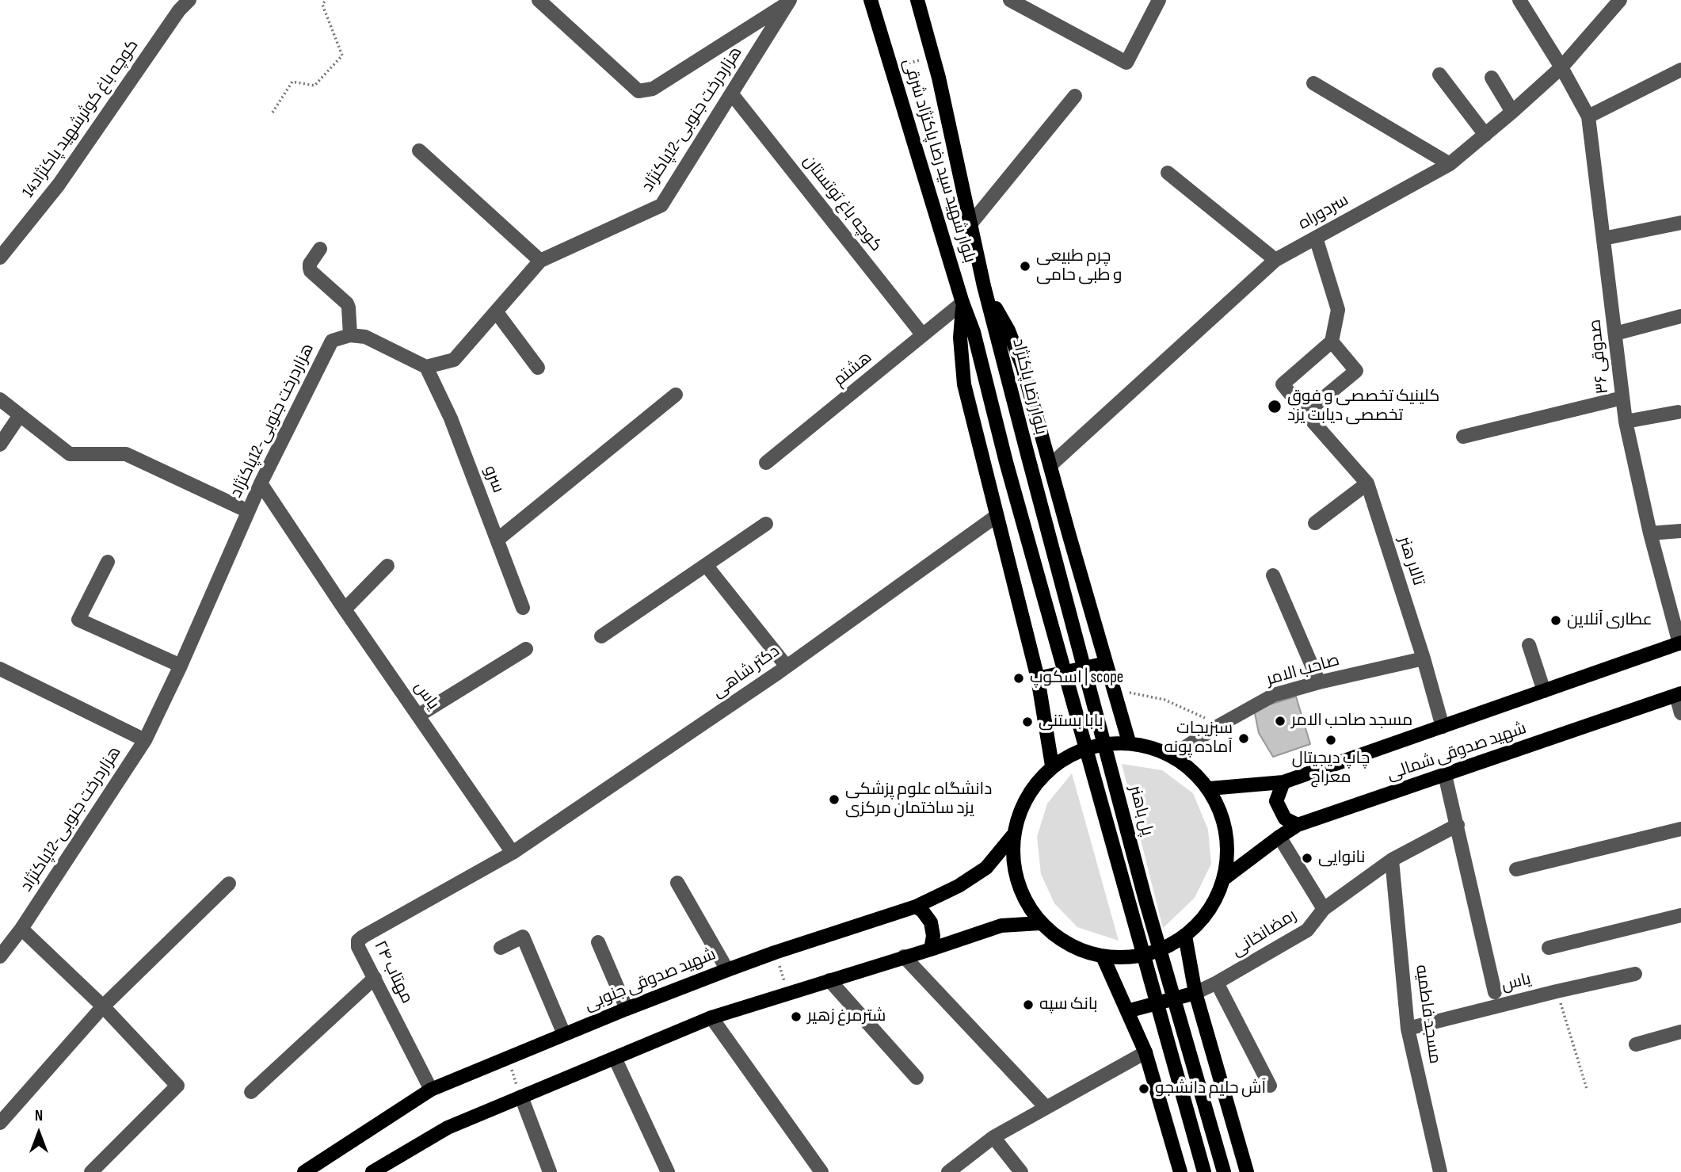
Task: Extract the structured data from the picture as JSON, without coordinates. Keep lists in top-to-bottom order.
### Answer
{
  "streets": {
    "main road": [
      "بلوار شهید سید رضا پاکنژاد شرقی",
      "بلوار رضا پاکنژاد",
      "شهید صدوقی شمالی",
      "پل باهنر",
      "شهید صدوقی جنوبی"
    ],
    "street": [
      "کوچه باغ کوثرشهید پاکنژاد14",
      "هزاردرخت جنوبی-12پاکنژاد",
      "کوچه باغ توتستان",
      "سردوراه",
      "صدوقی ۳۶",
      "هشتم",
      "سرو",
      "تالار هنر",
      "صاحب الامر",
      "دکتر شاهی",
      "یاس",
      "رمضانخانی",
      "مهتاب ۲۴",
      "مسجد فاطمیه"
    ]
  },
  "crossings": [
    ["هزاردرخت جنوبی-12پاکنژاد", "کوچه باغ توتستان"],
    ["هزاردرخت جنوبی-12پاکنژاد", "سرو"],
    ["هزاردرخت جنوبی-12پاکنژاد", "یاس"],
    ["بلوار شهید سید رضا پاکنژاد شرقی", "هشتم"],
    ["بلوار شهید سید رضا پاکنژاد شرقی", "بلوار رضا پاکنژاد"],
    ["کوچه باغ توتستان", "هشتم"],
    ["سردوراه", "صدوقی ۳۶"],
    ["صدوقی ۳۶", "شهید صدوقی شمالی"],
    ["بلوار رضا پاکنژاد", "پل باهنر"],
    ["تالار هنر", "صاحب الامر"],
    ["تالار هنر", "شهید صدوقی شمالی"],
    ["دکتر شاهی", "یاس"],
    ["دکتر شاهی", "مهتاب ۲۴"],
    ["یاس", "مهتاب ۲۴"],
    ["یاس", "مسجد فاطمیه"],
    ["رمضانخانی", "مسجد فاطمیه"],
    ["مهتاب ۲۴", "شهید صدوقی جنوبی"]
  ],
  "places": [
    "چرم طبیعی و طبی حامی",
    "کلینیک تخصصی و فوق تخصصی دیابت یزد",
    "عطاری آنلاین",
    "اسکوپ | scope",
    "مسجد صاحب الامر",
    "بابا بستنی",
    "سبزیجات آماده پونه",
    "چاپ دیجیتال معراج",
    "دانشگاه علوم پزشکی یزد ساختمان مرکزی",
    "نانوایی",
    "بانک سپه",
    "شترمرغ زهیر",
    "آش حلیم دانشجو"
  ],
  "north": "top"
}
